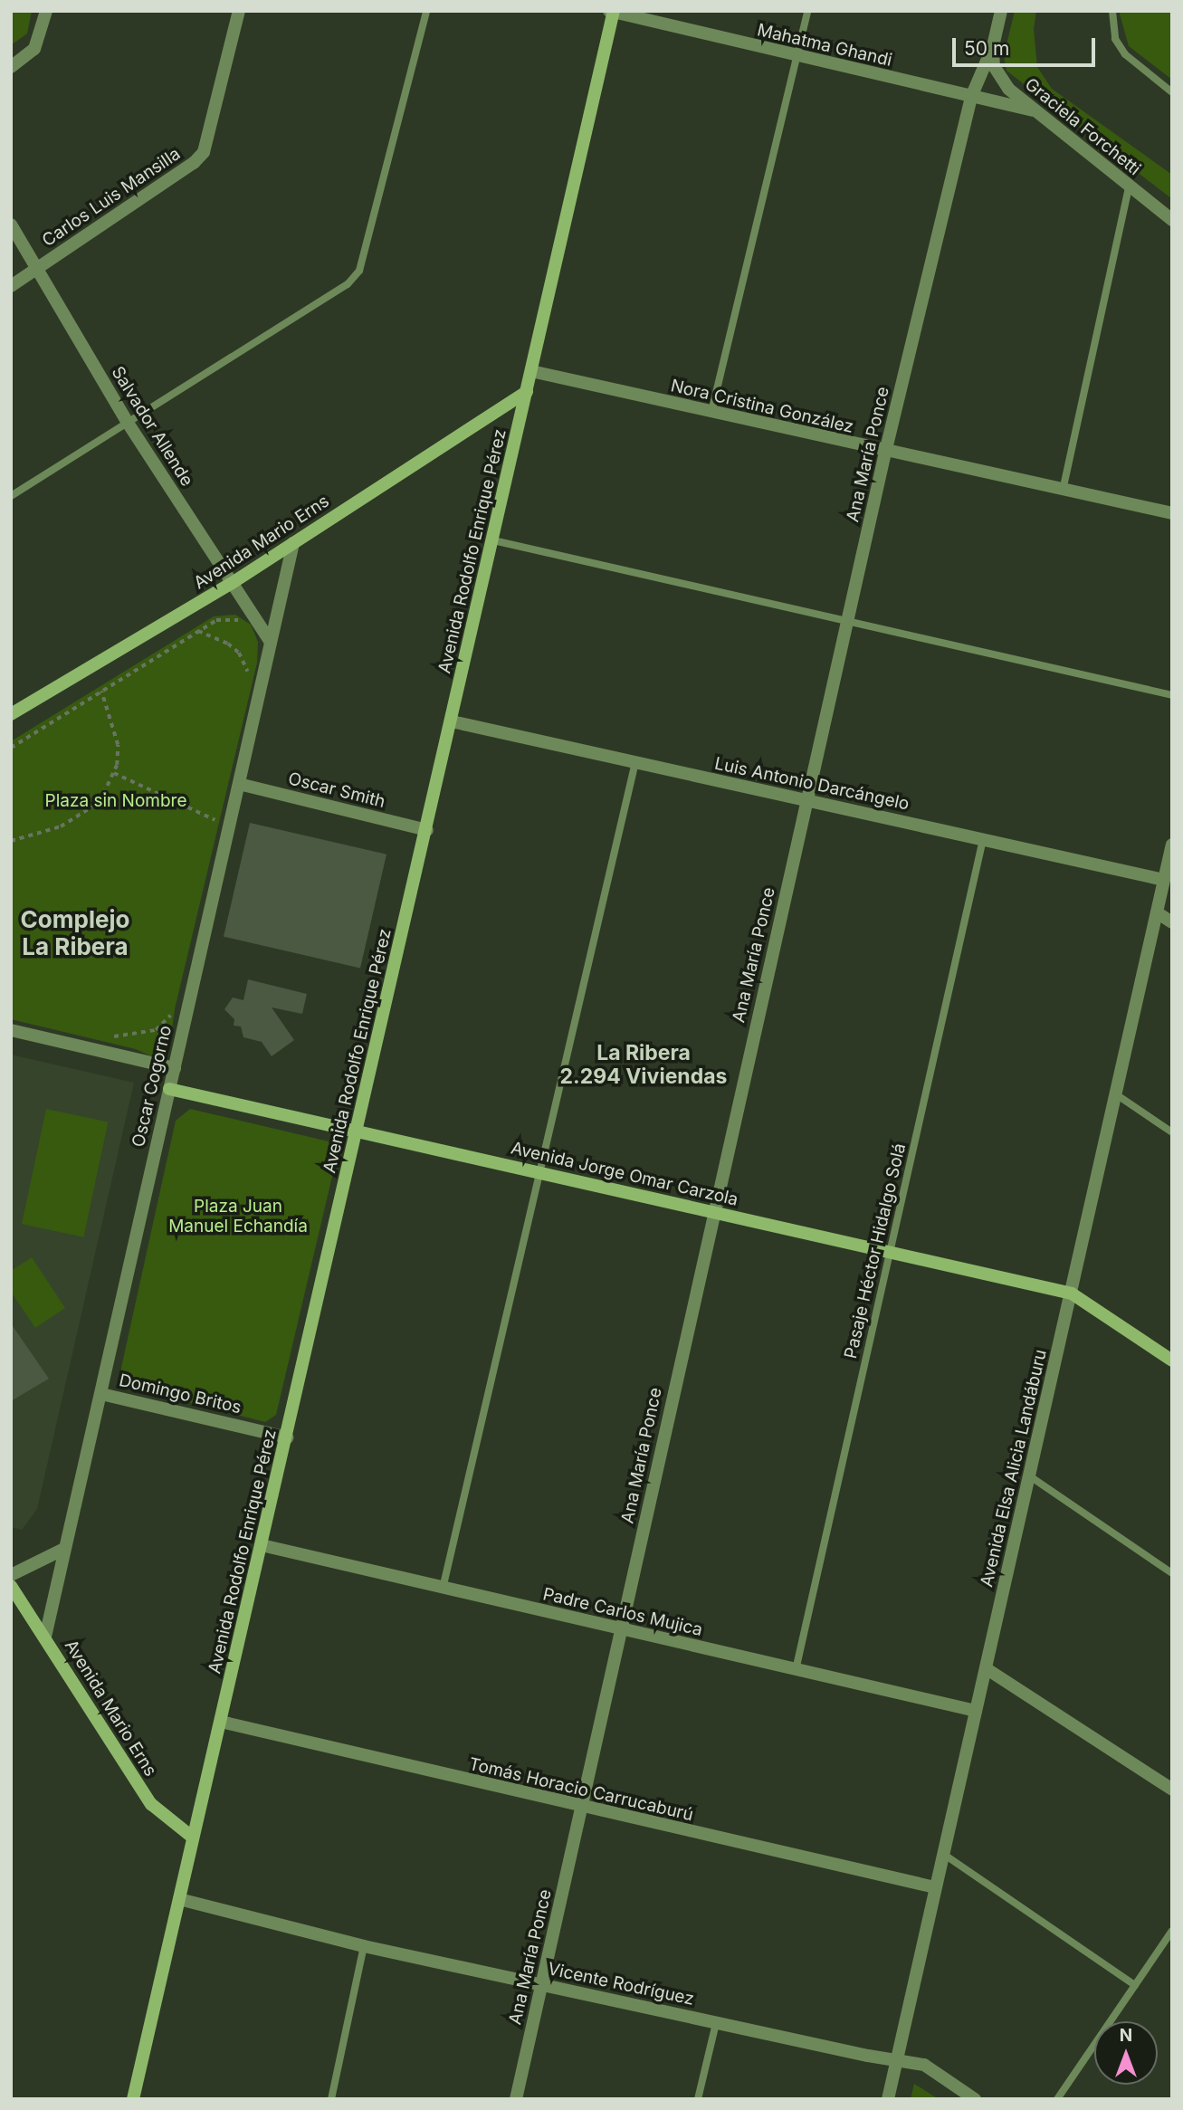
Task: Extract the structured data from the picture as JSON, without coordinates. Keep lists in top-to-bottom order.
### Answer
{
  "streets": {
    "street": [
      "Mahatma Ghandi",
      "Graciela Forchetti",
      "Carlos Luis Mansilla",
      "Nora Cristina González",
      "Salvador Allende",
      "Ana María Ponce",
      "Avenida Mario Erns",
      "Avenida Rodolfo Enrique Pérez",
      "Luis Antonio Darcángelo",
      "Oscar Smith",
      "Oscar Cogorno",
      "Avenida Jorge Omar Carzola",
      "Domingo Britos",
      "Avenida Elsa Alicia Landáburu",
      "Padre Carlos Mujica",
      "Tomás Horacio Carrucaburú",
      "Vicente Rodríguez"
    ],
    "lane": ["Pasaje Héctor Hidalgo Solá"]
  },
  "crossings": [
    ["Mahatma Ghandi", "Graciela Forchetti"],
    ["Mahatma Ghandi", "Ana María Ponce"],
    ["Mahatma Ghandi", "Avenida Rodolfo Enrique Pérez"],
    ["Graciela Forchetti", "Ana María Ponce"],
    ["Carlos Luis Mansilla", "Salvador Allende"],
    ["Nora Cristina González", "Ana María Ponce"],
    ["Nora Cristina González", "Avenida Rodolfo Enrique Pérez"],
    ["Salvador Allende", "Avenida Mario Erns"],
    ["Salvador Allende", "Oscar Cogorno"],
    ["Ana María Ponce", "Luis Antonio Darcángelo"],
    ["Ana María Ponce", "Avenida Jorge Omar Carzola"],
    ["Ana María Ponce", "Padre Carlos Mujica"],
    ["Ana María Ponce", "Tomás Horacio Carrucaburú"],
    ["Ana María Ponce", "Vicente Rodríguez"],
    ["Avenida Mario Erns", "Avenida Rodolfo Enrique Pérez"],
    ["Avenida Mario Erns", "Oscar Cogorno"],
    ["Avenida Rodolfo Enrique Pérez", "Luis Antonio Darcángelo"],
    ["Avenida Rodolfo Enrique Pérez", "Oscar Smith"],
    ["Avenida Rodolfo Enrique Pérez", "Avenida Jorge Omar Carzola"],
    ["Avenida Rodolfo Enrique Pérez", "Domingo Britos"],
    ["Avenida Rodolfo Enrique Pérez", "Padre Carlos Mujica"],
    ["Avenida Rodolfo Enrique Pérez", "Tomás Horacio Carrucaburú"],
    ["Avenida Rodolfo Enrique Pérez", "Vicente Rodríguez"],
    ["Luis Antonio Darcángelo", "Pasaje Héctor Hidalgo Solá"],
    ["Luis Antonio Darcángelo", "Avenida Elsa Alicia Landáburu"],
    ["Oscar Smith", "Oscar Cogorno"],
    ["Oscar Cogorno", "Avenida Jorge Omar Carzola"],
    ["Oscar Cogorno", "Domingo Britos"],
    ["Avenida Jorge Omar Carzola", "Pasaje Héctor Hidalgo Solá"],
    ["Avenida Jorge Omar Carzola", "Avenida Elsa Alicia Landáburu"],
    ["Pasaje Héctor Hidalgo Solá", "Padre Carlos Mujica"],
    ["Avenida Elsa Alicia Landáburu", "Padre Carlos Mujica"],
    ["Avenida Elsa Alicia Landáburu", "Tomás Horacio Carrucaburú"],
    ["Avenida Elsa Alicia Landáburu", "Vicente Rodríguez"]
  ],
  "districts": ["Complejo La Ribera", "La Ribera 2.294 Viviendas"],
  "parks": ["Plaza sin Nombre", "Plaza Juan Manuel Echandía"],
  "scale_bar": "50 m",
  "north": "top"
}
